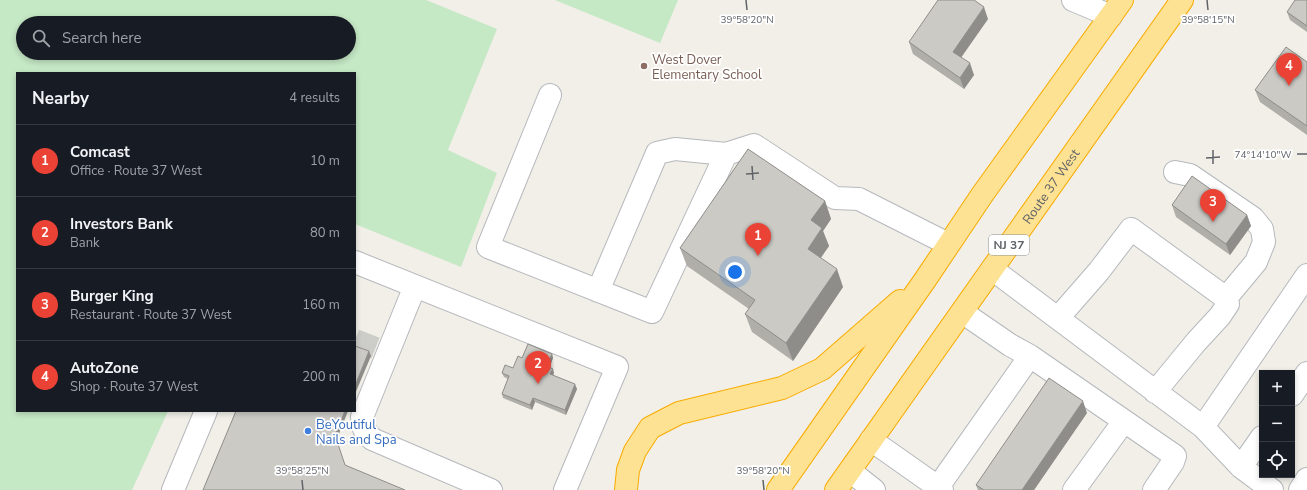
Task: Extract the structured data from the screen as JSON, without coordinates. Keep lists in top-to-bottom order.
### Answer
{
  "streets": {
    "highway": ["Route 37 West", "NJ 37"]
  },
  "places": ["West Dover Elementary School", "BeYoutiful Nails and Spa"],
  "page": {
    "search": "Search here",
    "pins": [
      "4",
      "3",
      "1",
      "2"
    ],
    "heading": ["Nearby", "4 results"],
    "list": [
      {
        "mark": "1",
        "name": "Comcast",
        "note": "Office · Route 37 West",
        "value": "10 m"
      },
      {
        "mark": "2",
        "name": "Investors Bank",
        "note": "Bank",
        "value": "80 m"
      },
      {
        "mark": "3",
        "name": "Burger King",
        "note": "Restaurant · Route 37 West",
        "value": "160 m"
      },
      {
        "mark": "4",
        "name": "AutoZone",
        "note": "Shop · Route 37 West",
        "value": "200 m"
      }
    ],
    "map_buttons": ["+", "−"]
  },
  "coordinates": [
    "39°58'20\"N",
    "39°58'15\"N",
    "74°14'10\"W",
    "39°58'25\"N"
  ]
}
